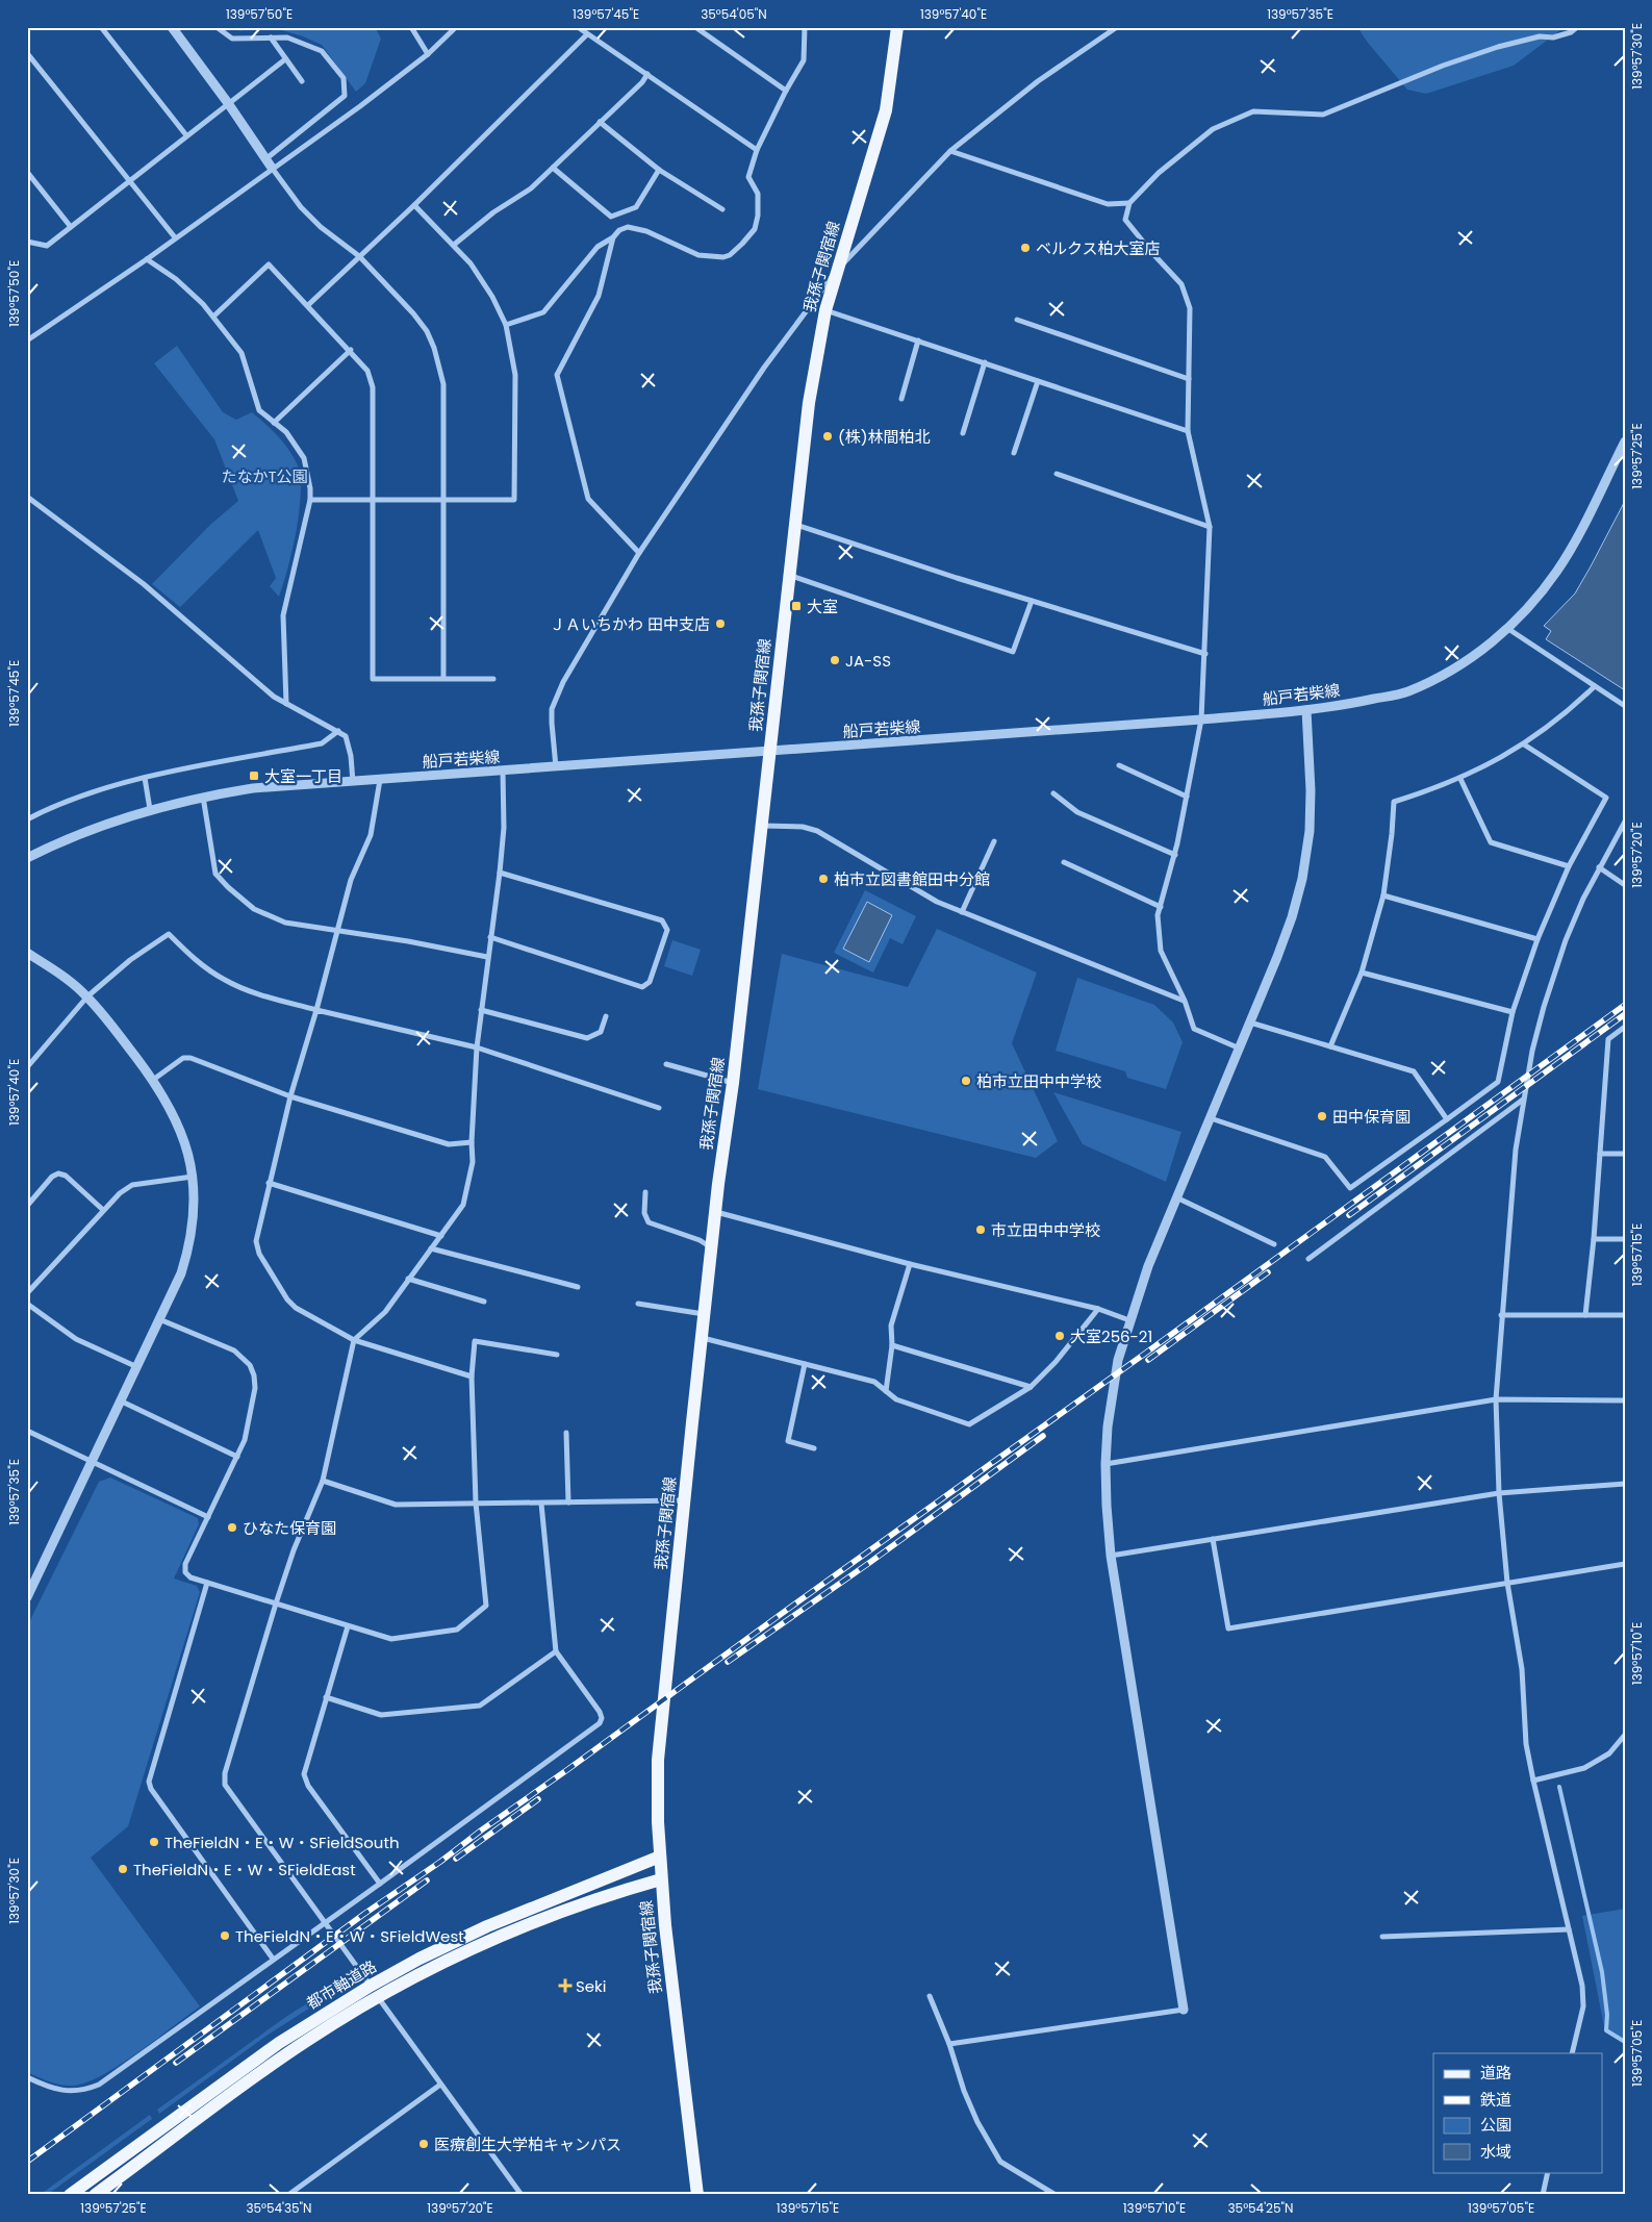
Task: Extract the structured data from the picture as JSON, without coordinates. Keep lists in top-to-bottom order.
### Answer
{
  "streets": {
    "main road": ["我孫子関宿線", "都市軸道路"],
    "street": ["船戸若柴線"]
  },
  "crossings": [
    ["我孫子関宿線", "船戸若柴線"],
    ["我孫子関宿線", "都市軸道路"]
  ],
  "parks": ["たなかT公園"],
  "places": {
    "other": [
      "ベルクス柏大室店",
      "(株)林間柏北",
      "ＪＡいちかわ 田中支店",
      "JA-SS",
      "柏市立図書館田中分館",
      "柏市立田中中学校",
      "田中保育園",
      "市立田中中学校",
      "大室256-21",
      "ひなた保育園",
      "TheFieldN・E・W・SFieldSouth",
      "TheFieldN・E・W・SFieldEast",
      "TheFieldN・E・W・SFieldWest",
      "医療創生大学柏キャンパス"
    ],
    "transit": ["大室", "大室一丁目"],
    "health": ["Seki"]
  },
  "legend": [
    "道路",
    "鉄道",
    "公園",
    "水域"
  ],
  "coordinates": [
    "139°57'50\"E",
    "139°57'45\"E",
    "35°54'05\"N",
    "139°57'40\"E",
    "139°57'35\"E",
    "139°57'30\"E",
    "139°57'25\"E",
    "139°57'20\"E",
    "139°57'15\"E",
    "139°57'10\"E",
    "139°57'05\"E",
    "35°54'35\"N",
    "35°54'25\"N"
  ]
}
